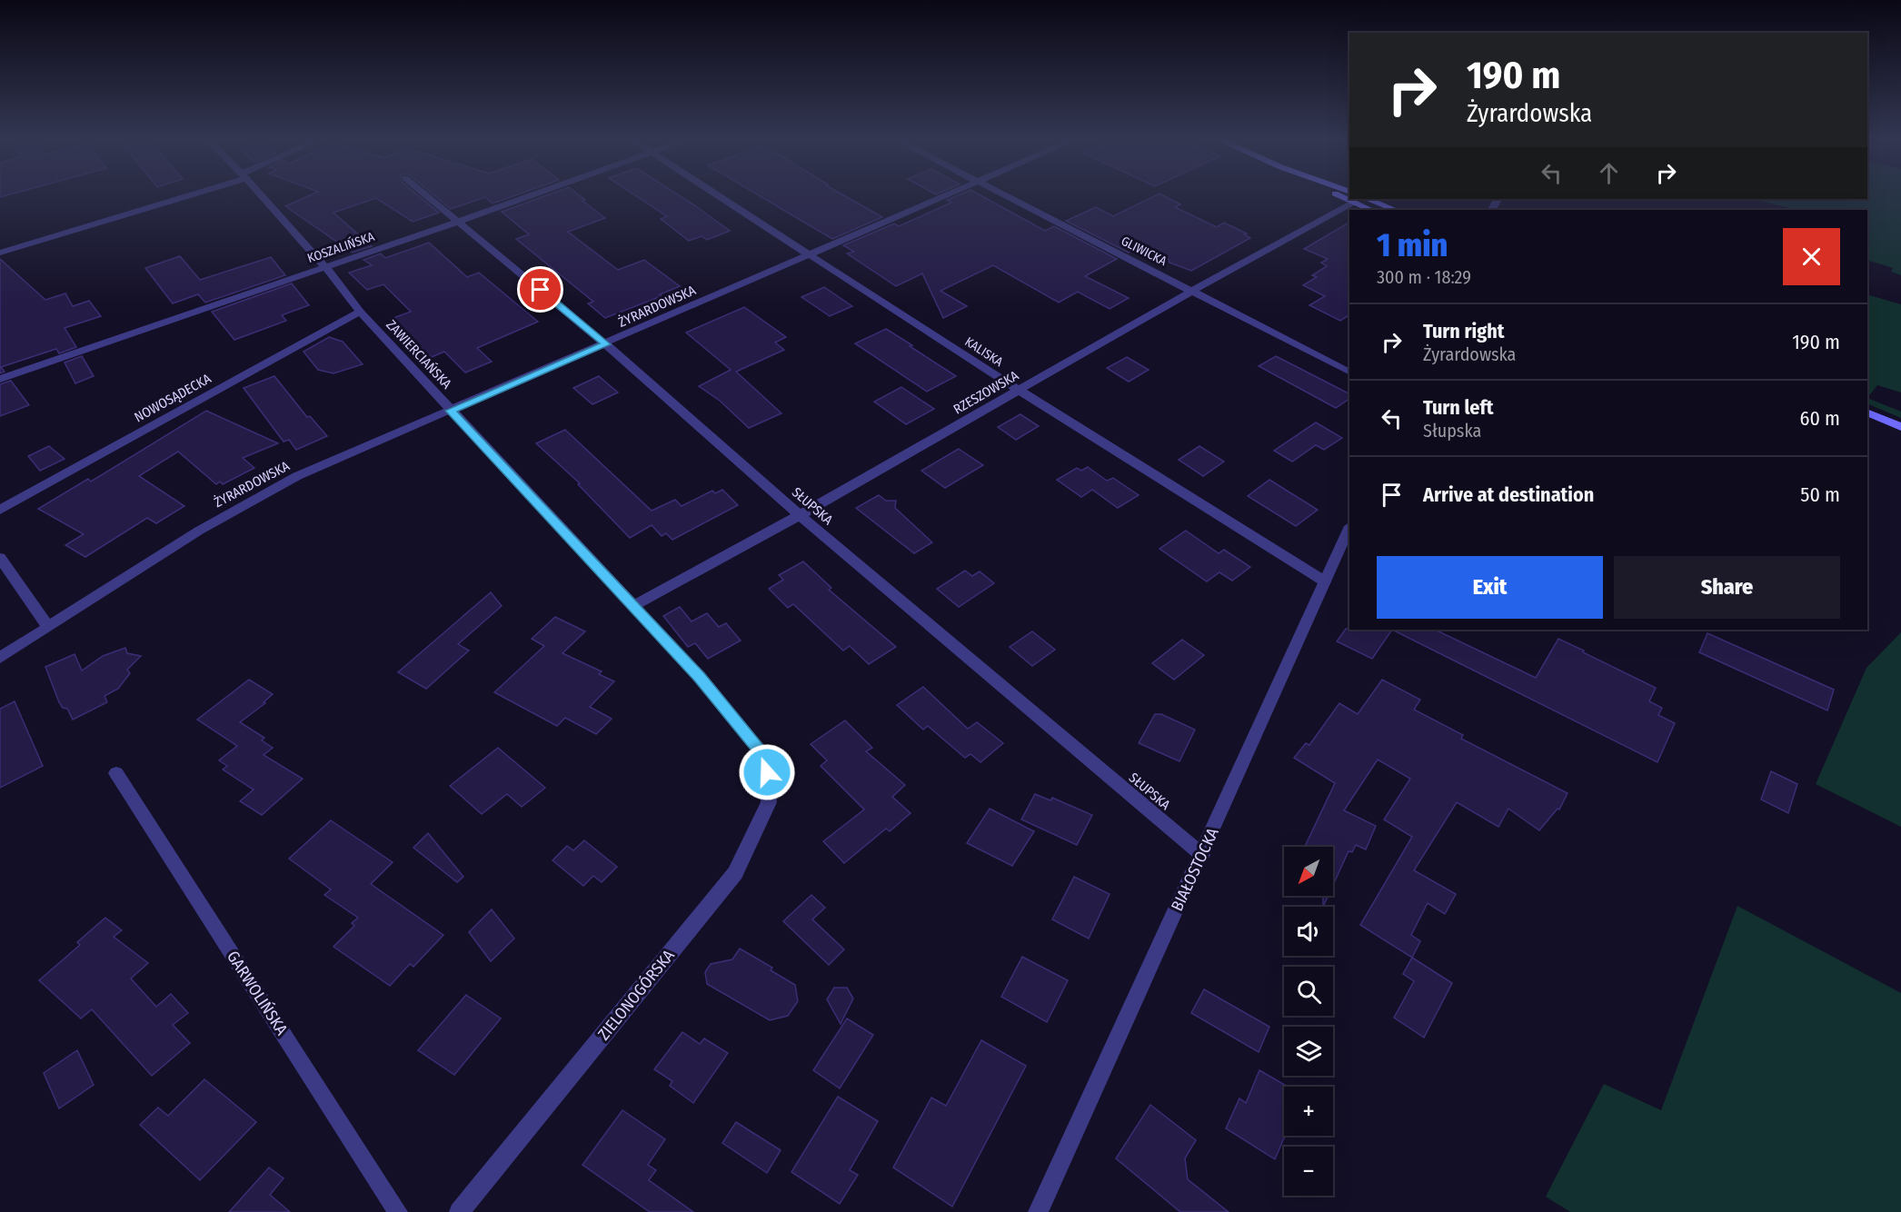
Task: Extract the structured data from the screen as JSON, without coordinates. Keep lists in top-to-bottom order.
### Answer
{
  "streets": {
    "street": [
      "KOSZALIŃSKA",
      "GLIWICKA",
      "ŻYRARDOWSKA",
      "KALISKA",
      "ZAWIERCIAŃSKA",
      "RZESZOWSKA",
      "NOWOSĄDECKA",
      "SŁUPSKA",
      "BIAŁOSTOCKA",
      "GARWOLIŃSKA",
      "ZIELONOGÓRSKA"
    ]
  },
  "crossings": [
    ["KOSZALIŃSKA", "ZAWIERCIAŃSKA"],
    ["KOSZALIŃSKA", "SŁUPSKA"],
    ["GLIWICKA", "RZESZOWSKA"],
    ["ŻYRARDOWSKA", "KALISKA"],
    ["ŻYRARDOWSKA", "ZAWIERCIAŃSKA"],
    ["ŻYRARDOWSKA", "SŁUPSKA"],
    ["KALISKA", "RZESZOWSKA"],
    ["KALISKA", "BIAŁOSTOCKA"],
    ["ZAWIERCIAŃSKA", "RZESZOWSKA"],
    ["ZAWIERCIAŃSKA", "NOWOSĄDECKA"],
    ["ZAWIERCIAŃSKA", "ZIELONOGÓRSKA"],
    ["RZESZOWSKA", "SŁUPSKA"],
    ["SŁUPSKA", "BIAŁOSTOCKA"]
  ],
  "north": "bottom left",
  "page": {
    "turn": ["190 m", "Żyrardowska"],
    "heading": ["1 min", "300 m · 18:29"],
    "list": [
      {
        "name": "Turn right",
        "note": "Żyrardowska",
        "value": "190 m"
      },
      {
        "name": "Turn left",
        "note": "Słupska",
        "value": "60 m"
      },
      {
        "name": "Arrive at destination",
        "value": "50 m"
      }
    ],
    "buttons": ["Exit", "Share"],
    "map_buttons": ["+", "−"]
  }
}
